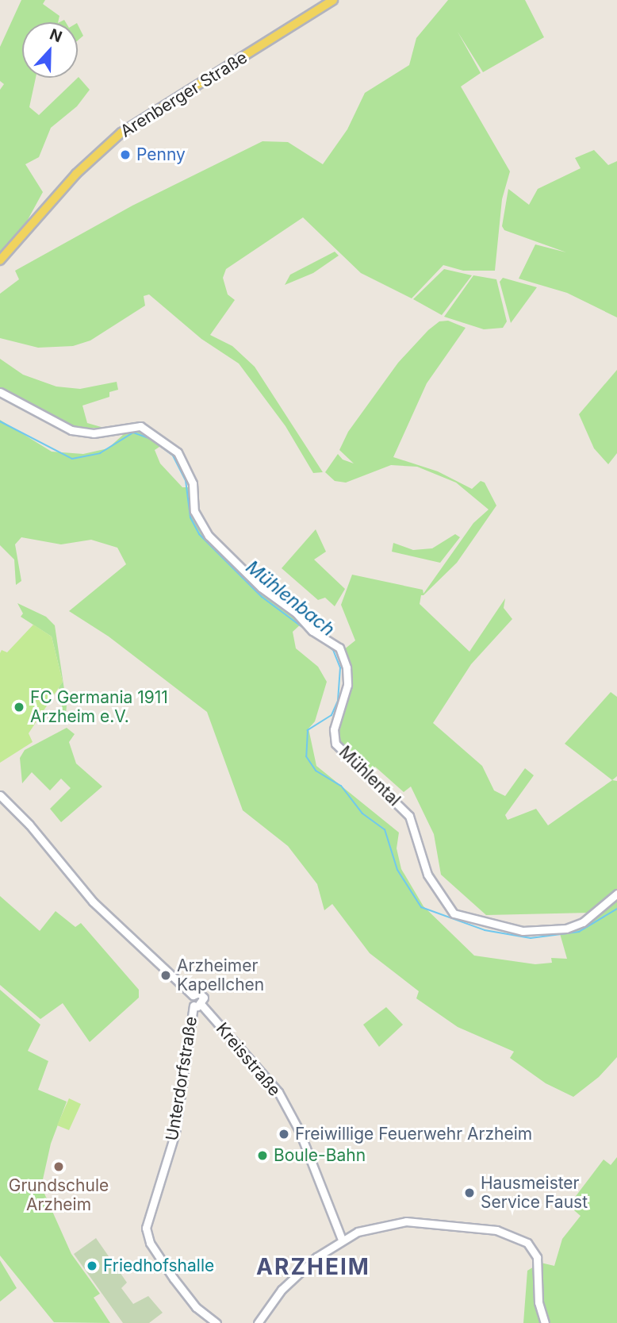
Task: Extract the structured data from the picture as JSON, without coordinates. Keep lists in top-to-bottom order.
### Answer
{
  "streets": {
    "main road": ["Arenberger Straße"],
    "street": ["Mühlental", "Kreisstraße", "Unterdorfstraße"]
  },
  "crossings": [
    ["Kreisstraße", "Unterdorfstraße"]
  ],
  "districts": ["ARZHEIM"],
  "water": ["Mühlenbach"],
  "places": [
    "Penny",
    "FC Germania 1911 Arzheim e.V.",
    "Arzheimer Kapellchen",
    "Freiwillige Feuerwehr Arzheim",
    "Boule-Bahn",
    "Grundschule Arzheim",
    "Hausmeister Service Faust",
    "Friedhofshalle"
  ],
  "north": "top"
}
